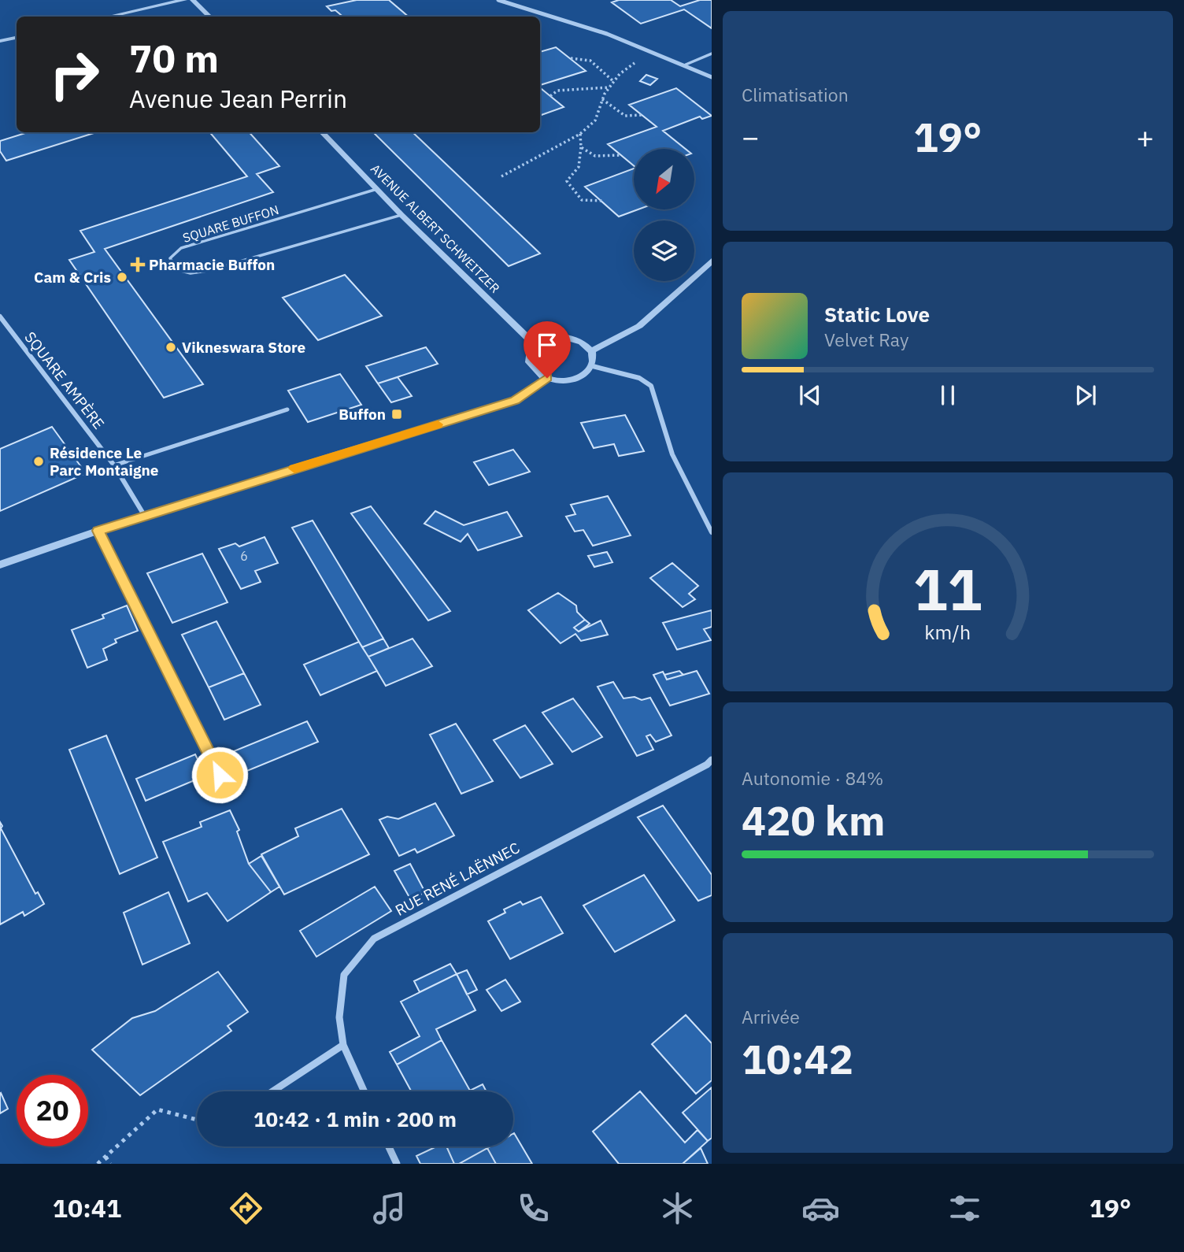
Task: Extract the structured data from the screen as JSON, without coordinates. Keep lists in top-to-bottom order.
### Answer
{
  "streets": {
    "street": ["AVENUE ALBERT SCHWEITZER", "SQUARE AMPÈRE", "RUE RENÉ LAËNNEC"],
    "lane": ["SQUARE BUFFON"]
  },
  "crossings": [
    ["SQUARE BUFFON", "AVENUE ALBERT SCHWEITZER"]
  ],
  "places": {
    "health": ["Pharmacie Buffon"],
    "other": ["Cam & Cris", "Vikneswara Store", "Résidence Le Parc Montaigne"],
    "transit": ["Buffon"]
  },
  "house_numbers": ["6"],
  "north": "bottom left",
  "page": {
    "tile": [
      "Climatisation",
      ["Autonomie · 84%", "420 km"],
      ["Arrivée", "10:42"]
    ],
    "turn": ["70 m", "Avenue Jean Perrin"],
    "heat": ["−", "19°", "+"],
    "song": ["Static Love", "Velvet Ray"],
    "limit": "20",
    "trip": "10:42 · 1 min · 200 m",
    "tabs": ["10:41", "19°"],
    "gauge": ["11", "km/h"]
  }
}
